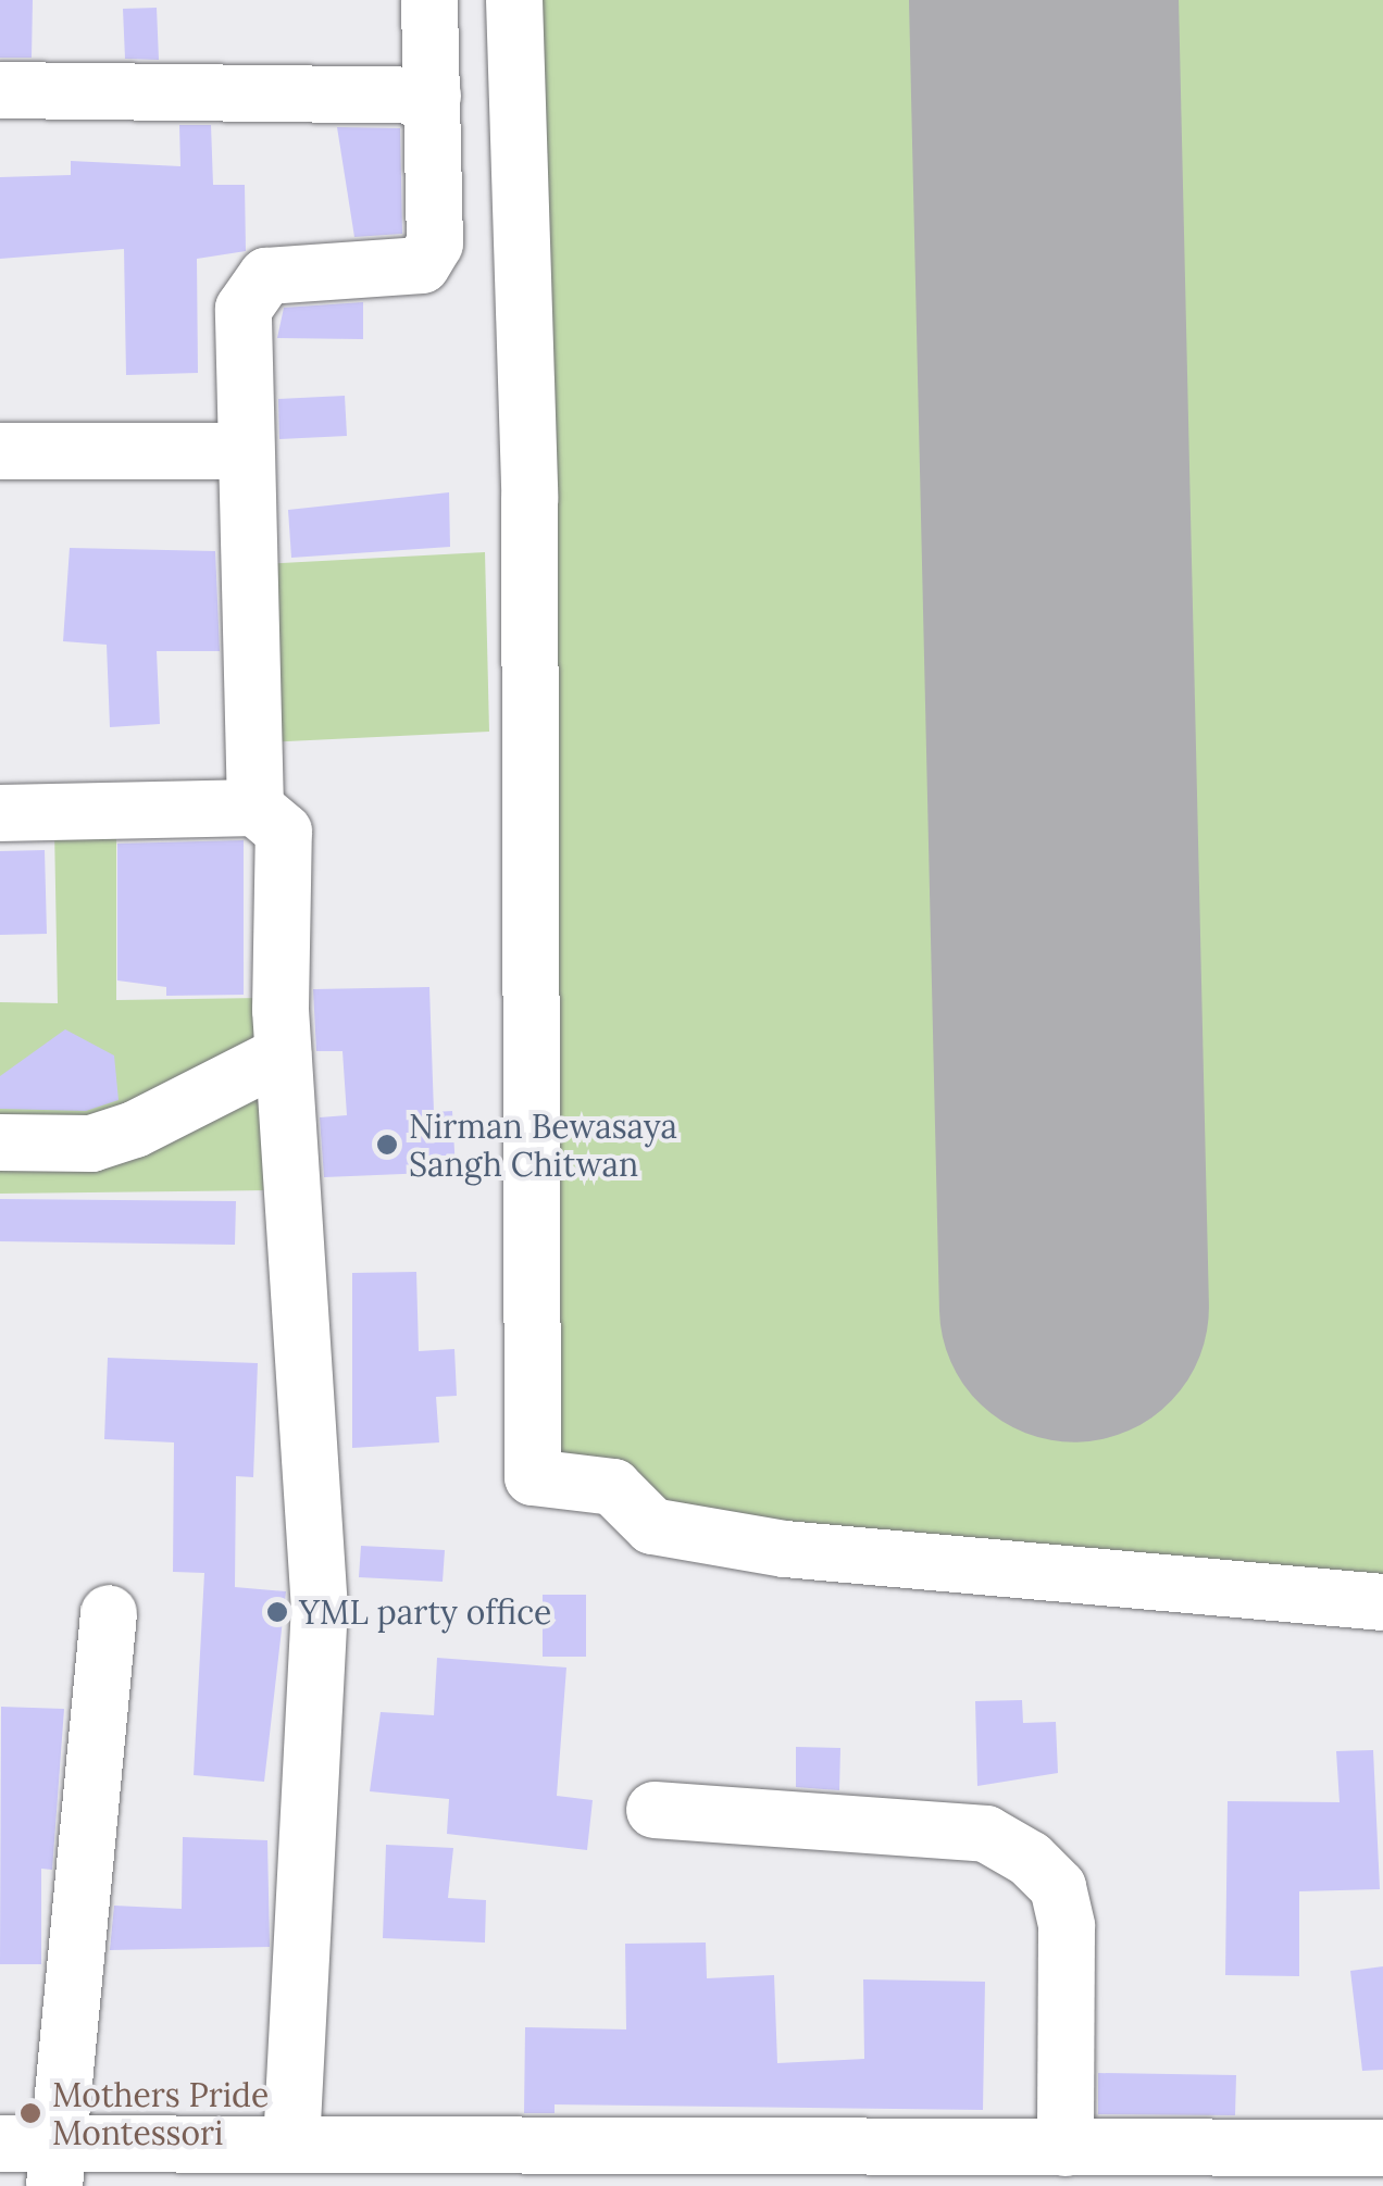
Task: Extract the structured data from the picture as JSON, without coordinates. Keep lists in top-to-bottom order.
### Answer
{
  "places": ["Nirman Bewasaya Sangh Chitwan", "YML party office", "Mothers Pride Montessori"]
}
